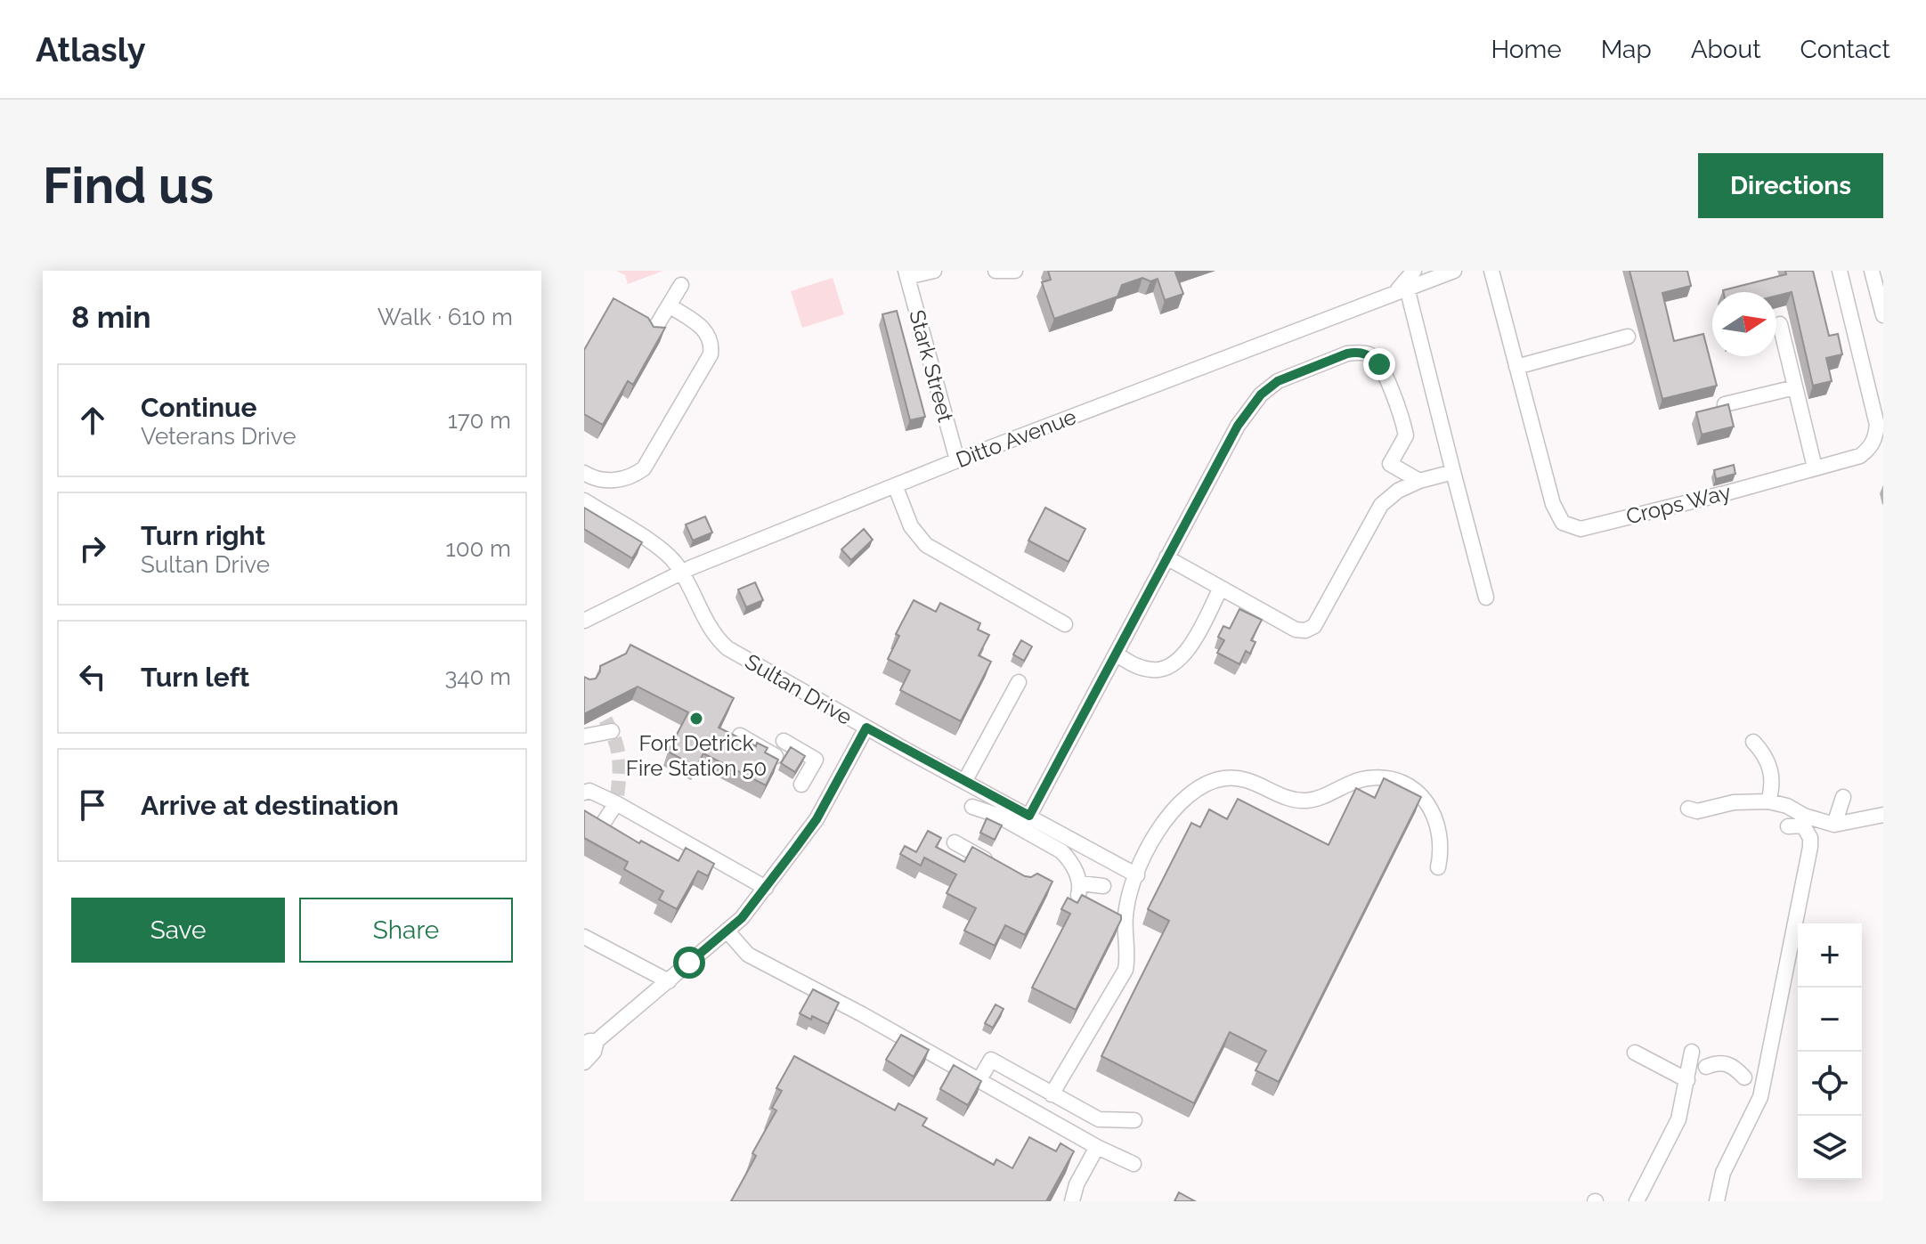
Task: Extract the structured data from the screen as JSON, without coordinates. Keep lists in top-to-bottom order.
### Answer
{
  "streets": {
    "street": [
      "Stark Street",
      "Ditto Avenue",
      "Crops Way",
      "Sultan Drive"
    ]
  },
  "crossings": [
    ["Stark Street", "Ditto Avenue"],
    ["Ditto Avenue", "Sultan Drive"]
  ],
  "places": ["Fort Detrick Fire Station 50"],
  "north": "right",
  "page": {
    "header": "Atlasly",
    "nav": [
      "Home",
      "Map",
      "About",
      "Contact"
    ],
    "buttons": [
      "Directions",
      ["Save", "Share"]
    ],
    "title": "Find us",
    "heading": ["8 min", "Walk · 610 m"],
    "list": [
      ["Continue", "Veterans Drive", "170 m"],
      ["Turn right", "Sultan Drive", "100 m"],
      ["Turn left", "340 m"],
      "Arrive at destination"
    ],
    "map_buttons": ["+", "−"]
  }
}
